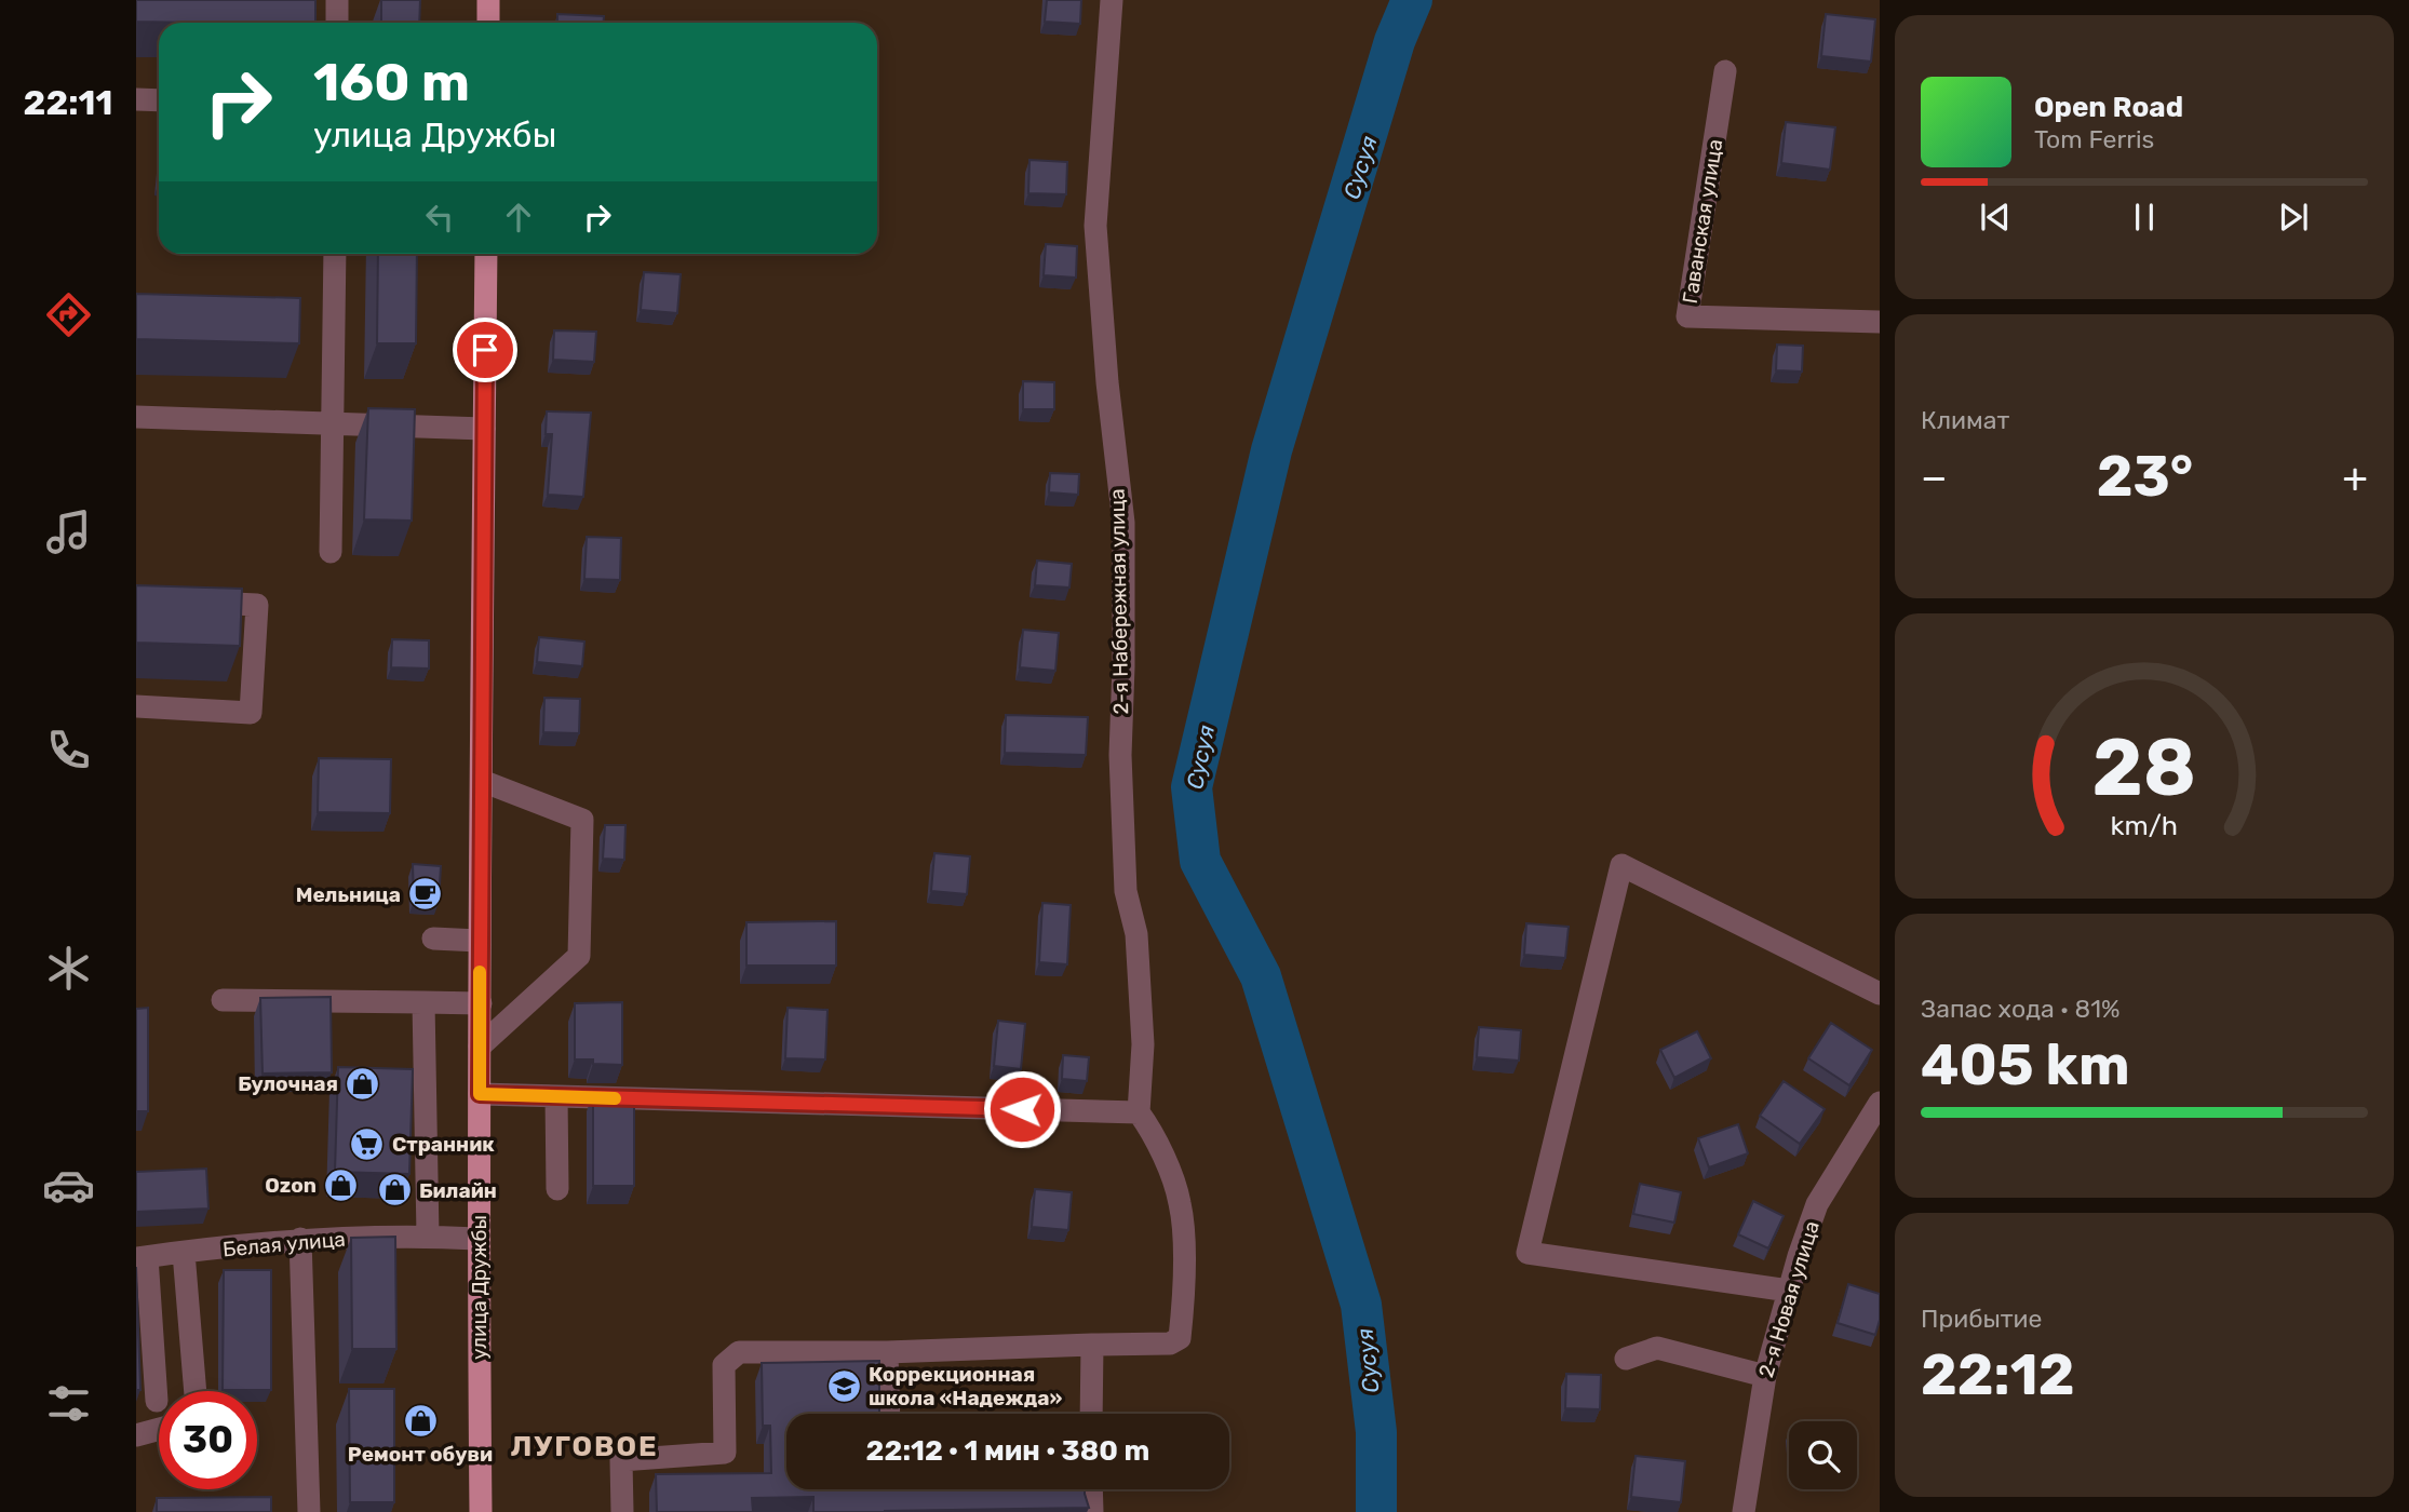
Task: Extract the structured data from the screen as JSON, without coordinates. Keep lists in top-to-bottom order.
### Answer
{
  "streets": {
    "main road": ["улица Дружбы"],
    "street": [
      "Гаванская улица",
      "2-я Набережная улица",
      "Белая улица",
      "2-я Новая улица"
    ]
  },
  "crossings": [
    ["Белая улица", "улица Дружбы"]
  ],
  "districts": ["ЛУГОВОЕ"],
  "water": ["Сусуя"],
  "places": {
    "cafe": ["Мельница"],
    "shop": [
      "Булочная",
      "Ozon",
      "Билайн",
      "Ремонт обуви"
    ],
    "supermarket": ["Странник"],
    "school or university": ["Коррекционная школа «Надежда»"]
  },
  "page": {
    "tabs": "22:11",
    "turn": ["160 m", "улица Дружбы"],
    "song": ["Open Road", "Tom Ferris"],
    "tile": [
      "Климат",
      ["Запас хода · 81%", "405 km"],
      ["Прибытие", "22:12"]
    ],
    "heat": ["−", "23°", "+"],
    "limit": "30",
    "trip": "22:12 · 1 мин · 380 m",
    "gauge": ["28", "km/h"]
  }
}
